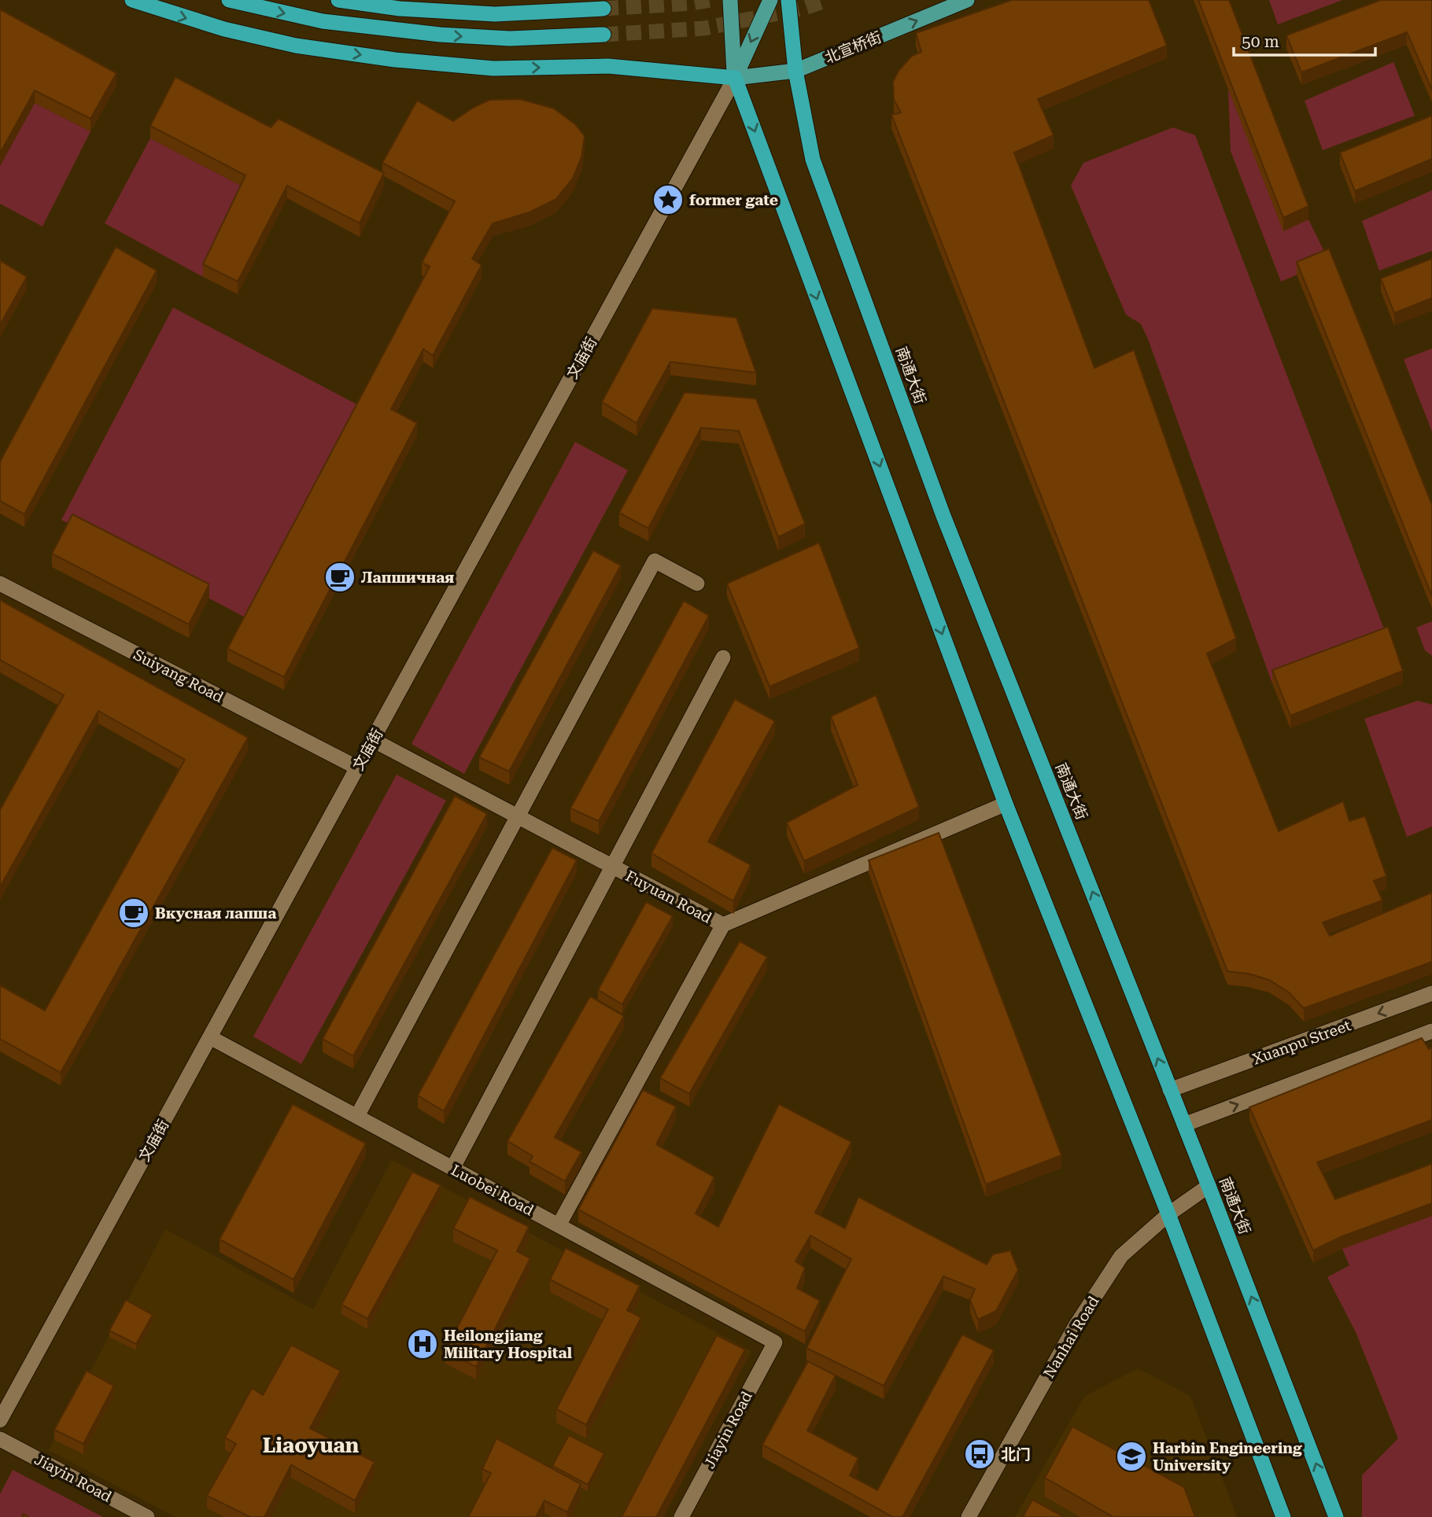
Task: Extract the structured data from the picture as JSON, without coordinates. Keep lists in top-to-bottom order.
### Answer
{
  "streets": {
    "highway": ["南通大街"],
    "main road": ["北宣桥街"],
    "street": [
      "文庙街",
      "Suiyang Road",
      "Fuyuan Road",
      "Xuanpu Street",
      "Luobei Road",
      "Nanhai Road",
      "Jiayin Road"
    ]
  },
  "crossings": [
    ["北宣桥街", "文庙街"],
    ["北宣桥街", "南通大街"],
    ["文庙街", "Suiyang Road"],
    ["文庙街", "Fuyuan Road"],
    ["文庙街", "Luobei Road"],
    ["南通大街", "Xuanpu Street"],
    ["南通大街", "Nanhai Road"],
    ["Luobei Road", "Jiayin Road"]
  ],
  "one_way": ["北宣桥街"],
  "districts": ["Liaoyuan"],
  "places": {
    "place": ["former gate"],
    "cafe": ["Лапшичная", "Вкусная лапша"],
    "hospital": ["Heilongjiang Military Hospital"],
    "bus stop": ["北门"],
    "school or university": ["Harbin Engineering University"]
  },
  "scale_bar": "50 m"
}
